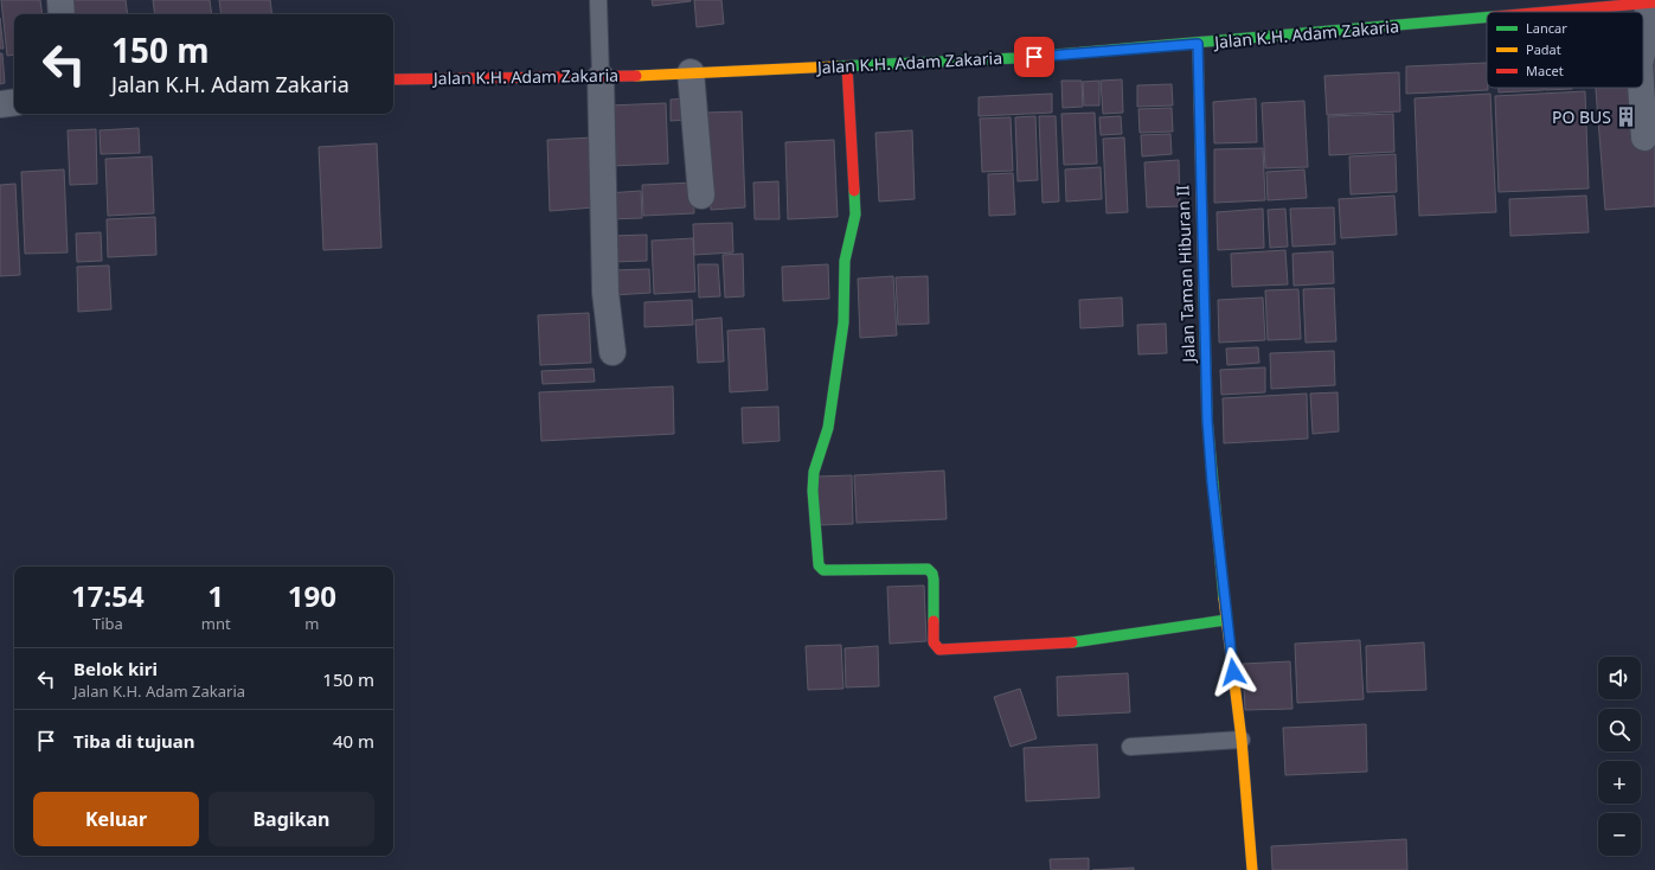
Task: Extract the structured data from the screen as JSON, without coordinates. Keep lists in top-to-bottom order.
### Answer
{
  "streets": {
    "street": ["Jalan K.H. Adam Zakaria", "Jalan Taman Hiburan II"]
  },
  "crossings": [
    ["Jalan K.H. Adam Zakaria", "Jalan Taman Hiburan II"]
  ],
  "places": {
    "building": ["PO BUS"]
  },
  "legend": ["Lancar", "Padat", "Macet"],
  "page": {
    "turn": ["150 m", "Jalan K.H. Adam Zakaria"],
    "eta": [
      "17:54",
      "Tiba",
      "1",
      "mnt",
      "190",
      "m"
    ],
    "list": [
      {
        "name": "Belok kiri",
        "note": "Jalan K.H. Adam Zakaria",
        "value": "150 m"
      },
      {
        "name": "Tiba di tujuan",
        "value": "40 m"
      }
    ],
    "map_buttons": ["+", "−"],
    "buttons": ["Keluar", "Bagikan"]
  }
}
